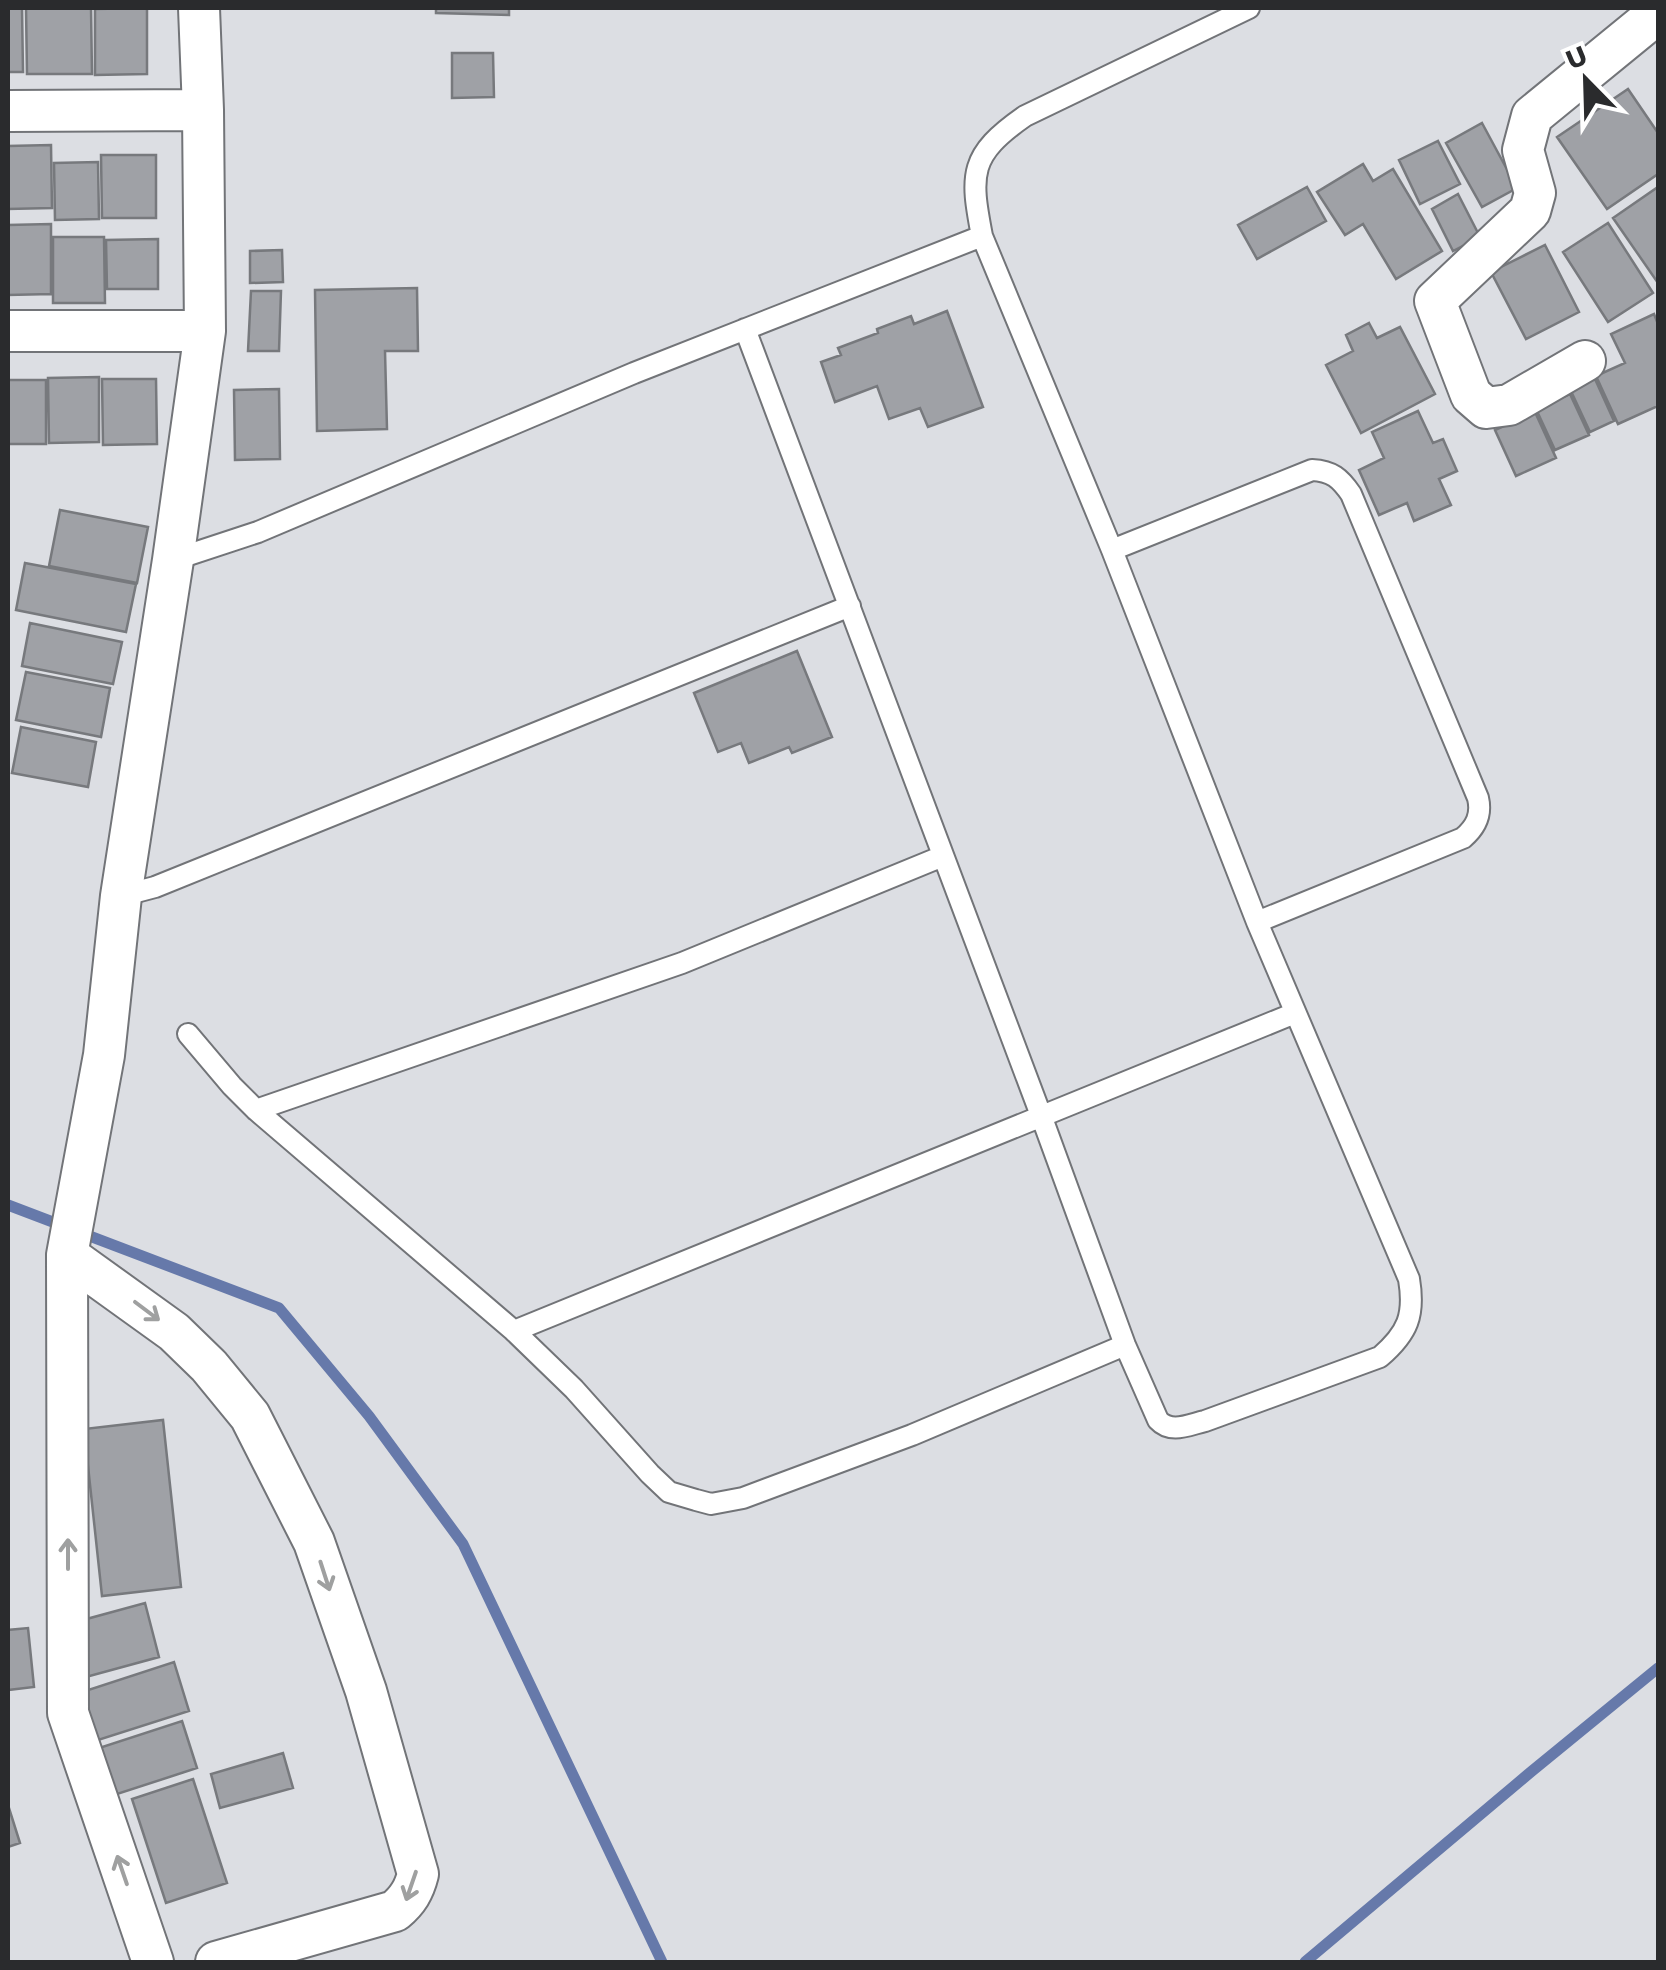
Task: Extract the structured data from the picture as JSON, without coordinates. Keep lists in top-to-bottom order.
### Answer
{
  "north": "top left"
}
